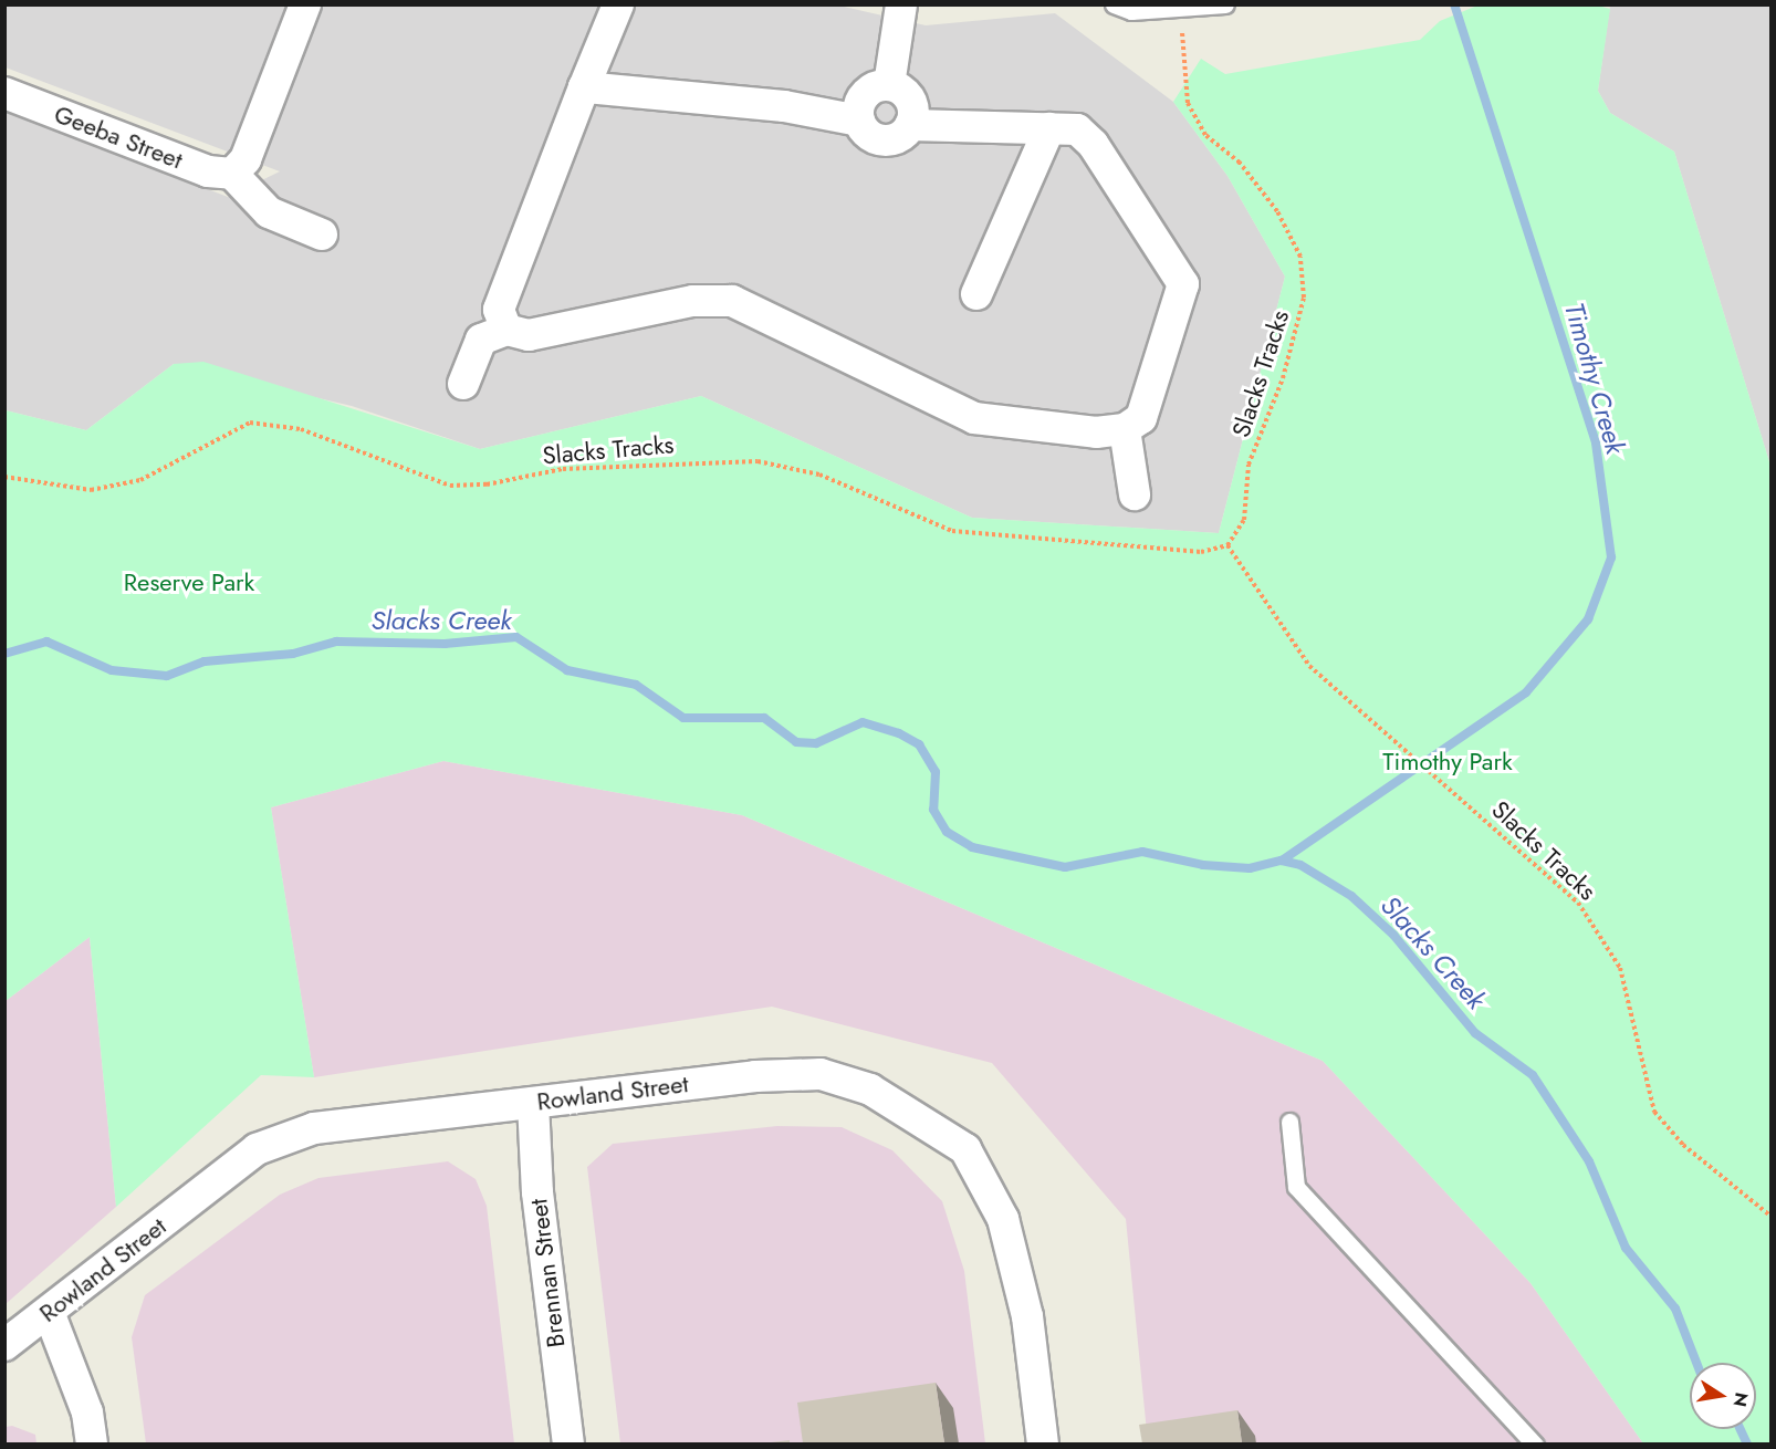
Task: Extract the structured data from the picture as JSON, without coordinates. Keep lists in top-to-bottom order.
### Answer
{
  "streets": {
    "street": ["Geeba Street", "Rowland Street", "Brennan Street"],
    "path": ["Slacks Tracks"]
  },
  "crossings": [
    ["Rowland Street", "Brennan Street"]
  ],
  "water": ["Timothy Creek", "Slacks Creek"],
  "parks": ["Reserve Park", "Timothy Park"],
  "north": "right"
}
